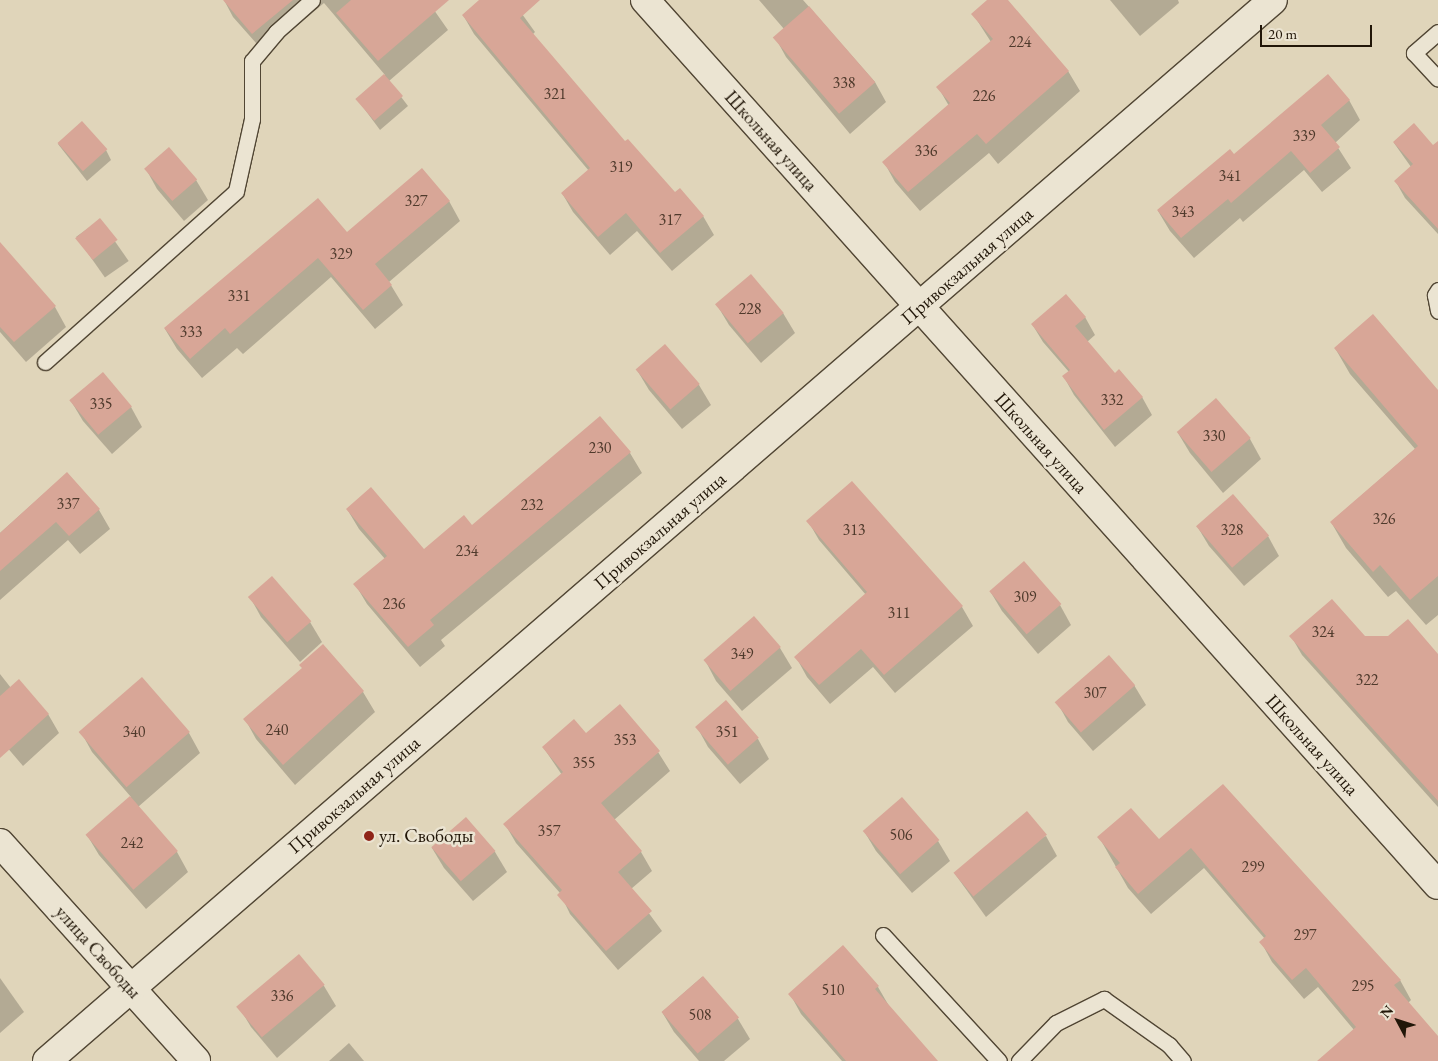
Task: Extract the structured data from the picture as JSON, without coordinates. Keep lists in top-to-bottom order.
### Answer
{
  "streets": {
    "street": ["Школьная улица", "Привокзальная улица", "улица Свободы"]
  },
  "crossings": [
    ["Школьная улица", "Привокзальная улица"],
    ["Привокзальная улица", "улица Свободы"]
  ],
  "places": ["ул. Свободы"],
  "house_numbers": [
    "224",
    "338",
    "321",
    "226",
    "339",
    "336",
    "319",
    "341",
    "327",
    "343",
    "317",
    "329",
    "331",
    "228",
    "333",
    "332",
    "335",
    "330",
    "230",
    "337",
    "232",
    "326",
    "313",
    "328",
    "234",
    "309",
    "236",
    "311",
    "324",
    "349",
    "322",
    "307",
    "240",
    "340",
    "351",
    "353",
    "355",
    "357",
    "506",
    "242",
    "299",
    "297",
    "295",
    "510",
    "336",
    "508"
  ],
  "scale_bar": "20 m",
  "north": "top left"
}
